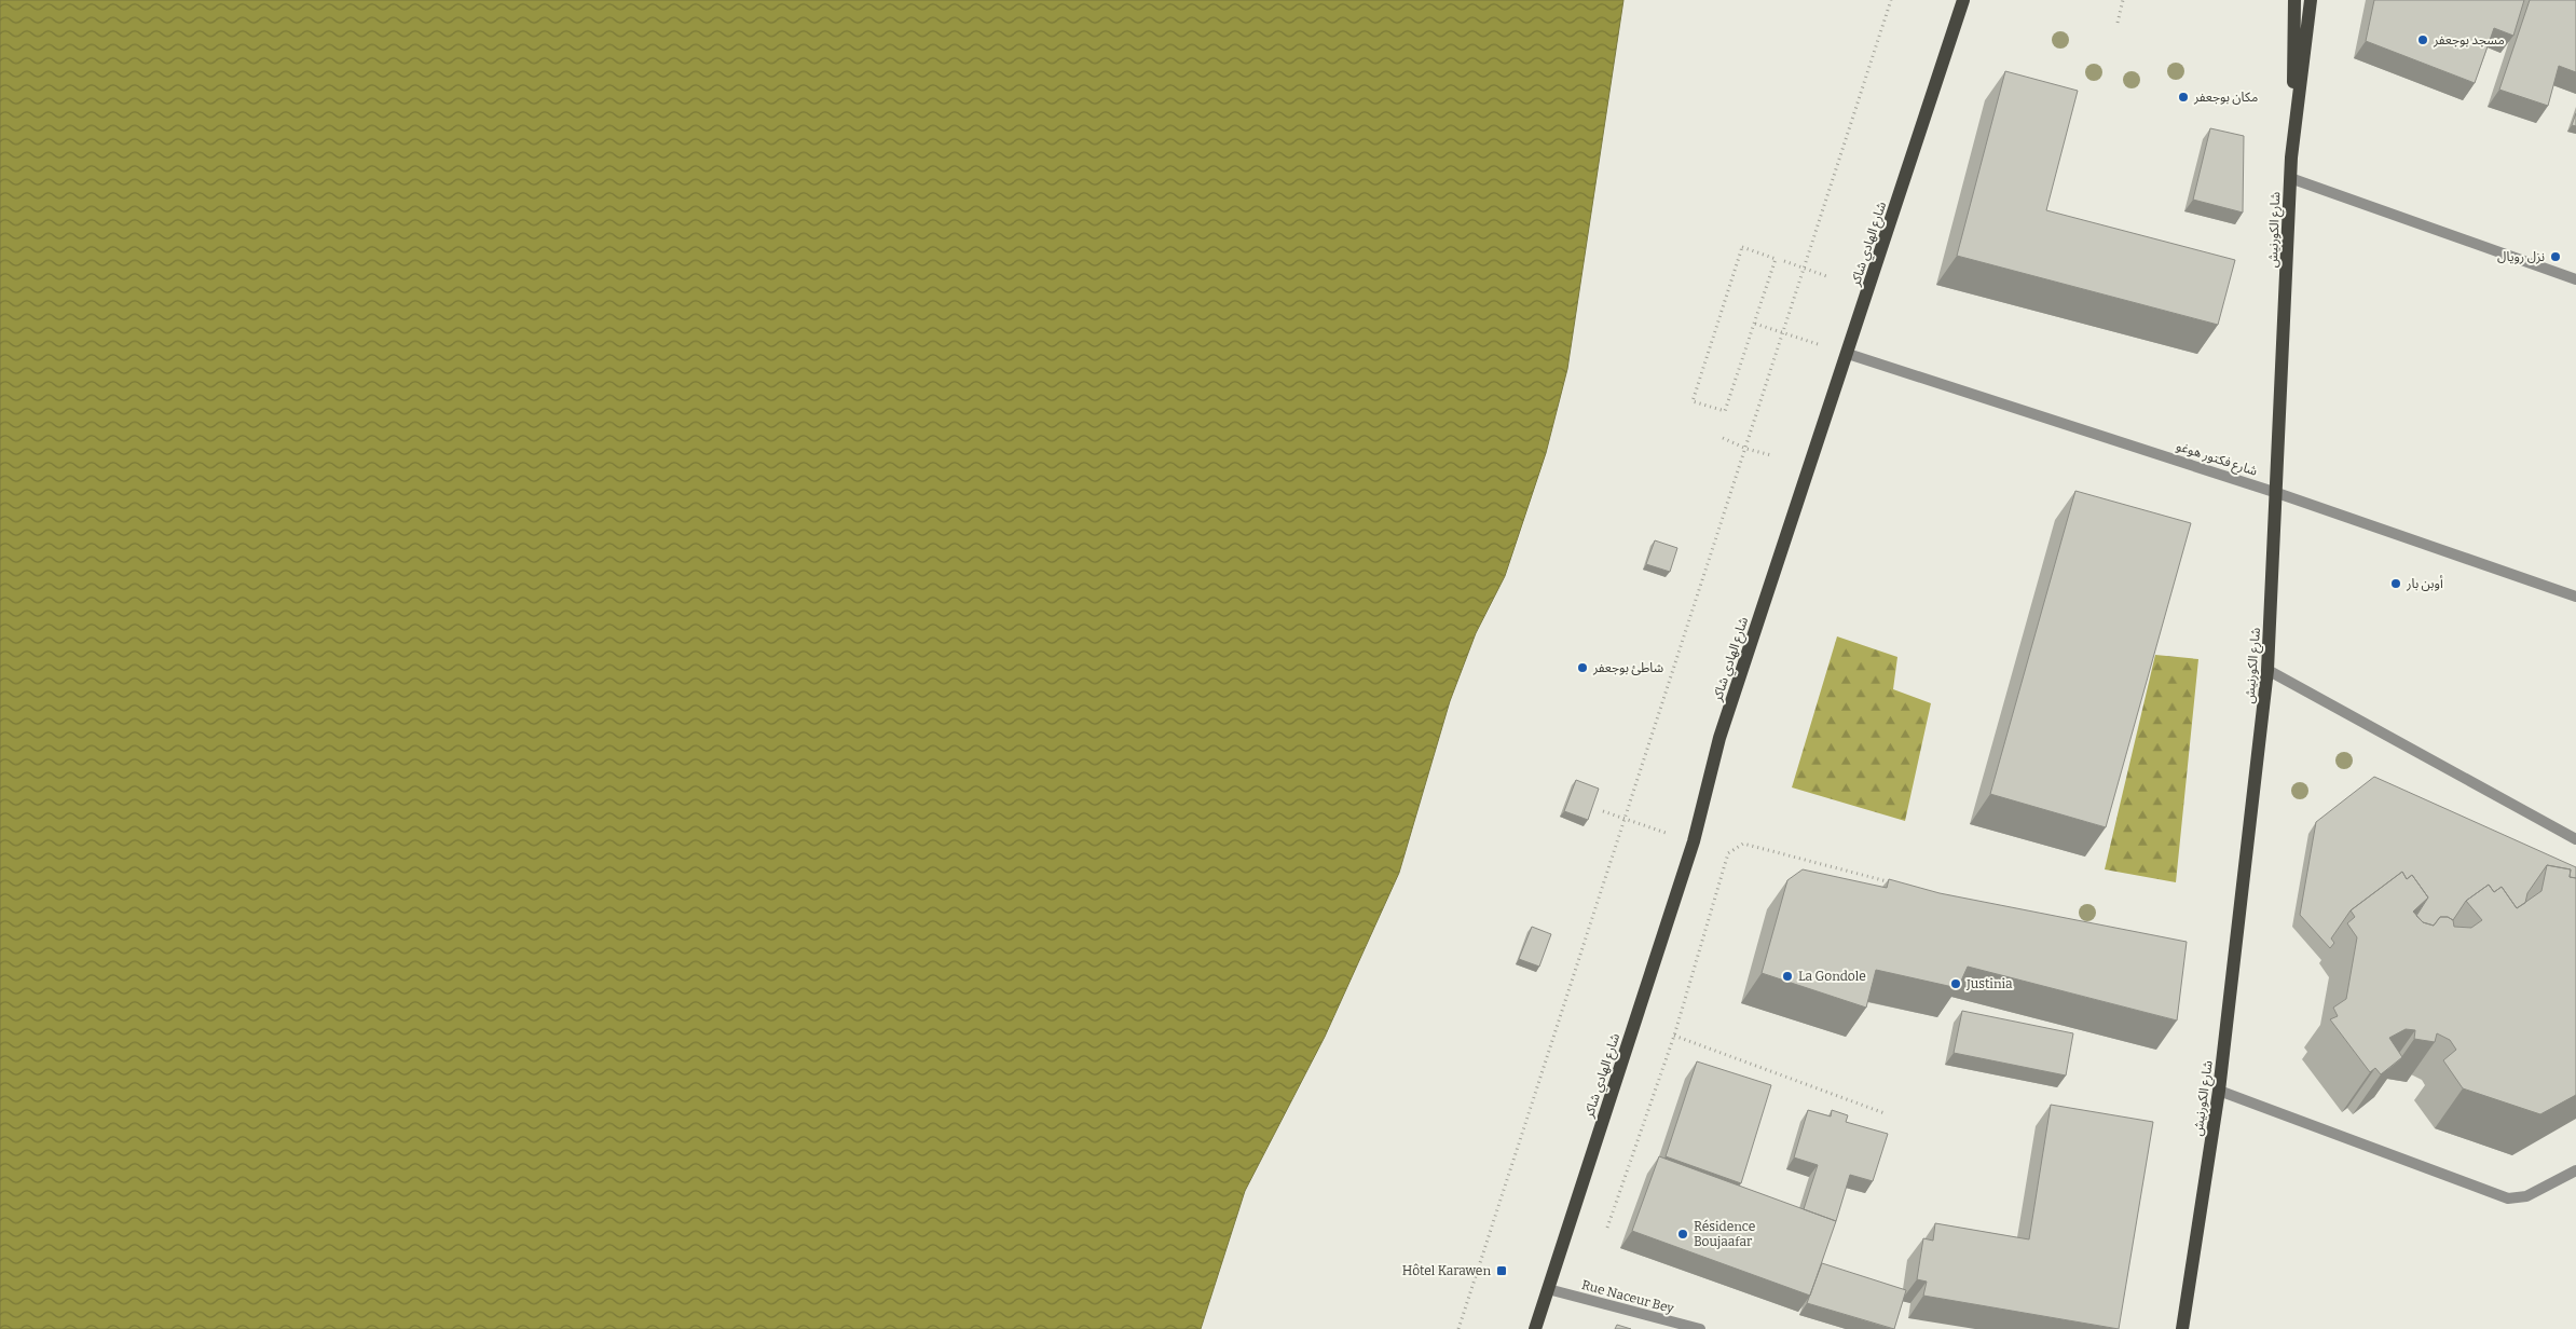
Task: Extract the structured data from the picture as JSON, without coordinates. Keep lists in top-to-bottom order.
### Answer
{
  "streets": {
    "main road": ["شارع الكورنيش", "شارع الهادي شاكر"],
    "street": ["شارع فكتور هوغو", "Rue Naceur Bey"]
  },
  "crossings": [
    ["شارع الكورنيش", "شارع فكتور هوغو"],
    ["شارع الهادي شاكر", "شارع فكتور هوغو"],
    ["شارع الهادي شاكر", "Rue Naceur Bey"]
  ],
  "places": {
    "other": [
      "مسجد بوجعفر",
      "مكان بوجعفر",
      "نزل رويال",
      "أوبن بار",
      "شاطئ بوجعفر",
      "La Gondole",
      "Justinia",
      "Résidence Boujaafar"
    ],
    "transit": ["Hôtel Karawen"]
  }
}
